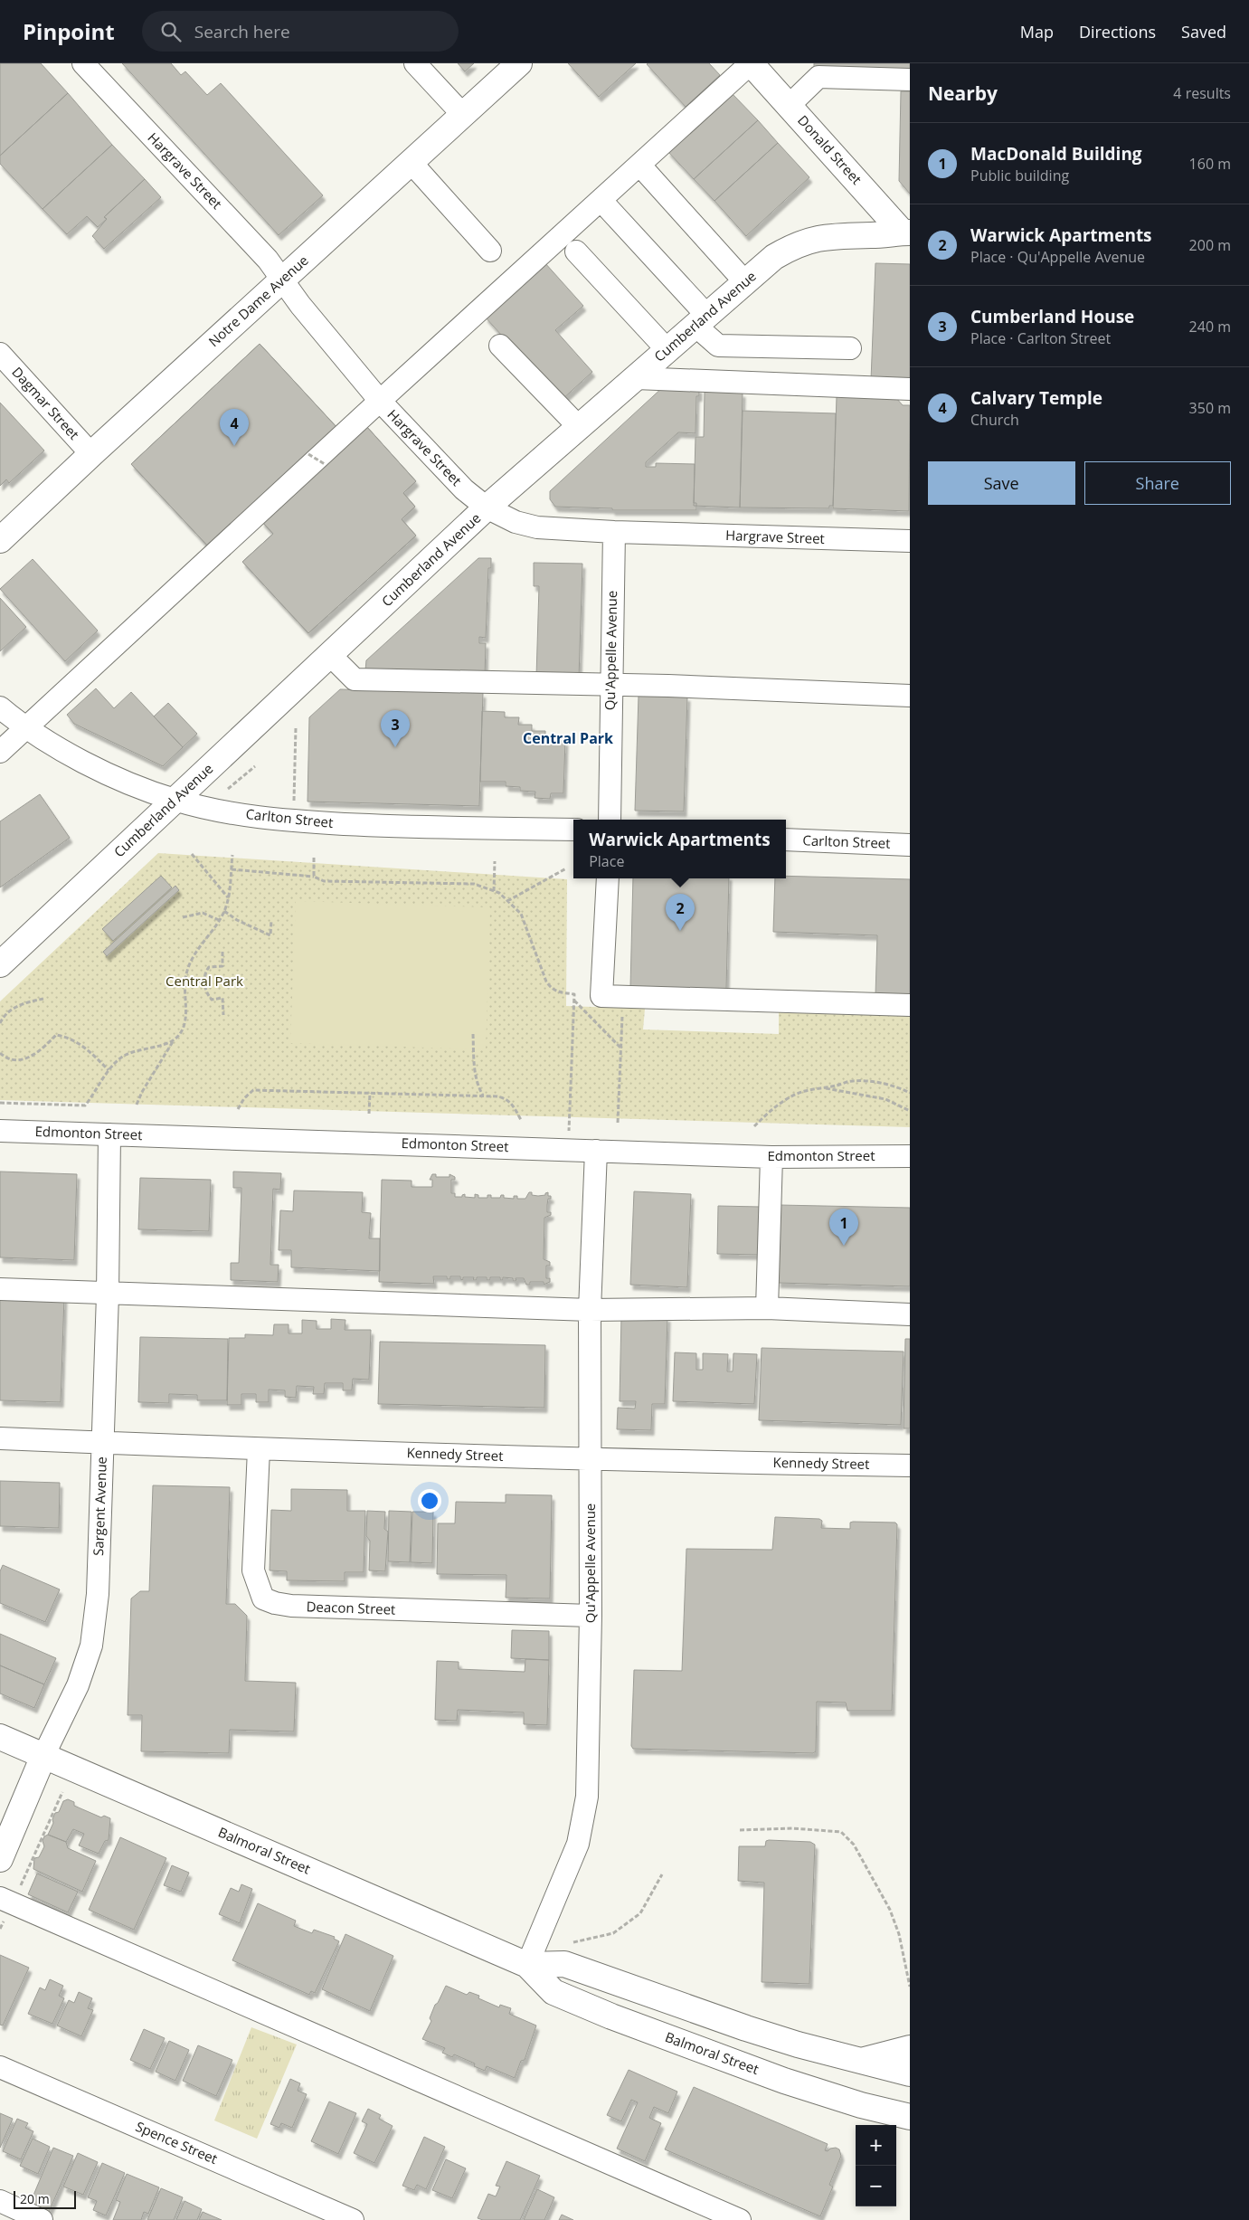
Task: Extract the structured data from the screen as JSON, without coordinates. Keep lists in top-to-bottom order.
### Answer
{
  "streets": {
    "main road": [
      "Donald Street",
      "Notre Dame Avenue",
      "Cumberland Avenue",
      "Sargent Avenue",
      "Balmoral Street"
    ],
    "street": [
      "Hargrave Street",
      "Dagmar Street",
      "Qu'Appelle Avenue",
      "Carlton Street",
      "Edmonton Street",
      "Kennedy Street",
      "Deacon Street",
      "Spence Street"
    ]
  },
  "crossings": [
    ["Donald Street", "Cumberland Avenue"],
    ["Hargrave Street", "Notre Dame Avenue"],
    ["Hargrave Street", "Cumberland Avenue"],
    ["Hargrave Street", "Qu'Appelle Avenue"],
    ["Notre Dame Avenue", "Dagmar Street"],
    ["Cumberland Avenue", "Carlton Street"],
    ["Qu'Appelle Avenue", "Edmonton Street"],
    ["Qu'Appelle Avenue", "Kennedy Street"],
    ["Qu'Appelle Avenue", "Deacon Street"],
    ["Qu'Appelle Avenue", "Balmoral Street"],
    ["Edmonton Street", "Sargent Avenue"],
    ["Kennedy Street", "Sargent Avenue"],
    ["Kennedy Street", "Deacon Street"],
    ["Sargent Avenue", "Balmoral Street"]
  ],
  "districts": ["Central Park"],
  "parks": ["Central Park"],
  "scale_bar": "20 m",
  "page": {
    "header": "Pinpoint",
    "search": "Search here",
    "nav": ["Map", "Directions", "Saved"],
    "heading": ["Nearby", "4 results"],
    "list": [
      {
        "mark": "1",
        "name": "MacDonald Building",
        "note": "Public building",
        "value": "160 m"
      },
      {
        "mark": "2",
        "name": "Warwick Apartments",
        "note": "Place · Qu'Appelle Avenue",
        "value": "200 m"
      },
      {
        "mark": "3",
        "name": "Cumberland House",
        "note": "Place · Carlton Street",
        "value": "240 m"
      },
      {
        "mark": "4",
        "name": "Calvary Temple",
        "note": "Church",
        "value": "350 m"
      }
    ],
    "pins": [
      "4",
      "3",
      "2",
      "1"
    ],
    "buttons": ["Save", "Share"],
    "popup": ["Warwick Apartments", "Place"],
    "map_buttons": ["+", "−"],
    "scale": "20 m"
  }
}
